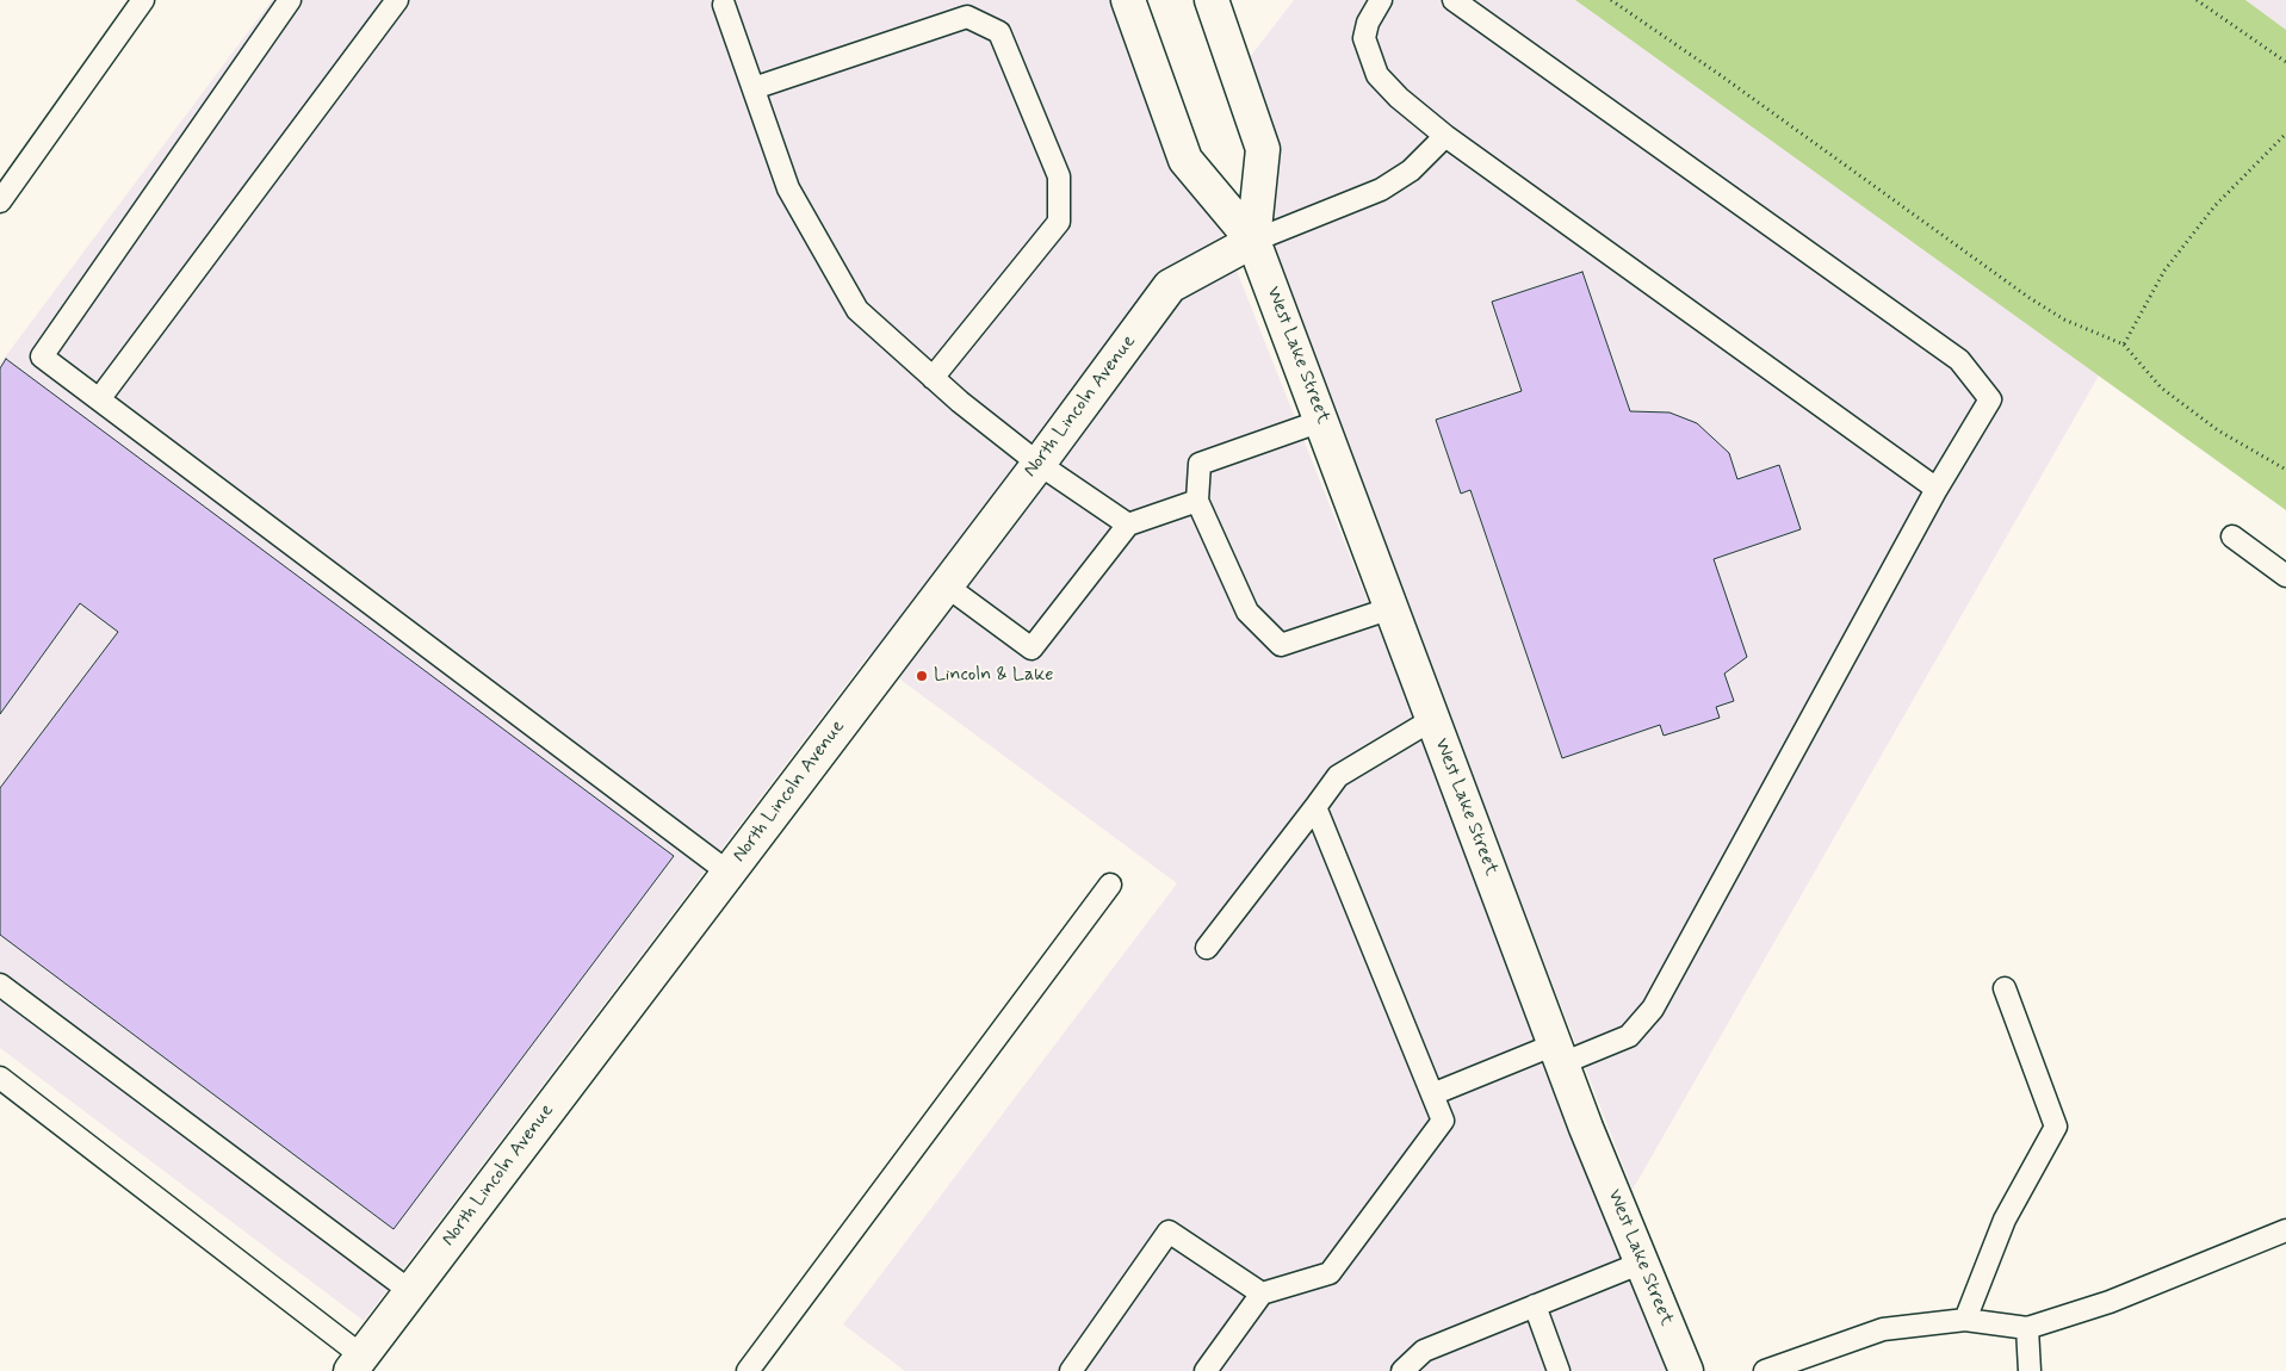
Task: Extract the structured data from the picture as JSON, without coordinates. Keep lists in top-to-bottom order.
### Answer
{
  "streets": {
    "main road": ["West Lake Street", "North Lincoln Avenue"]
  },
  "crossings": [
    ["West Lake Street", "North Lincoln Avenue"]
  ],
  "places": ["Lincoln & Lake"]
}
